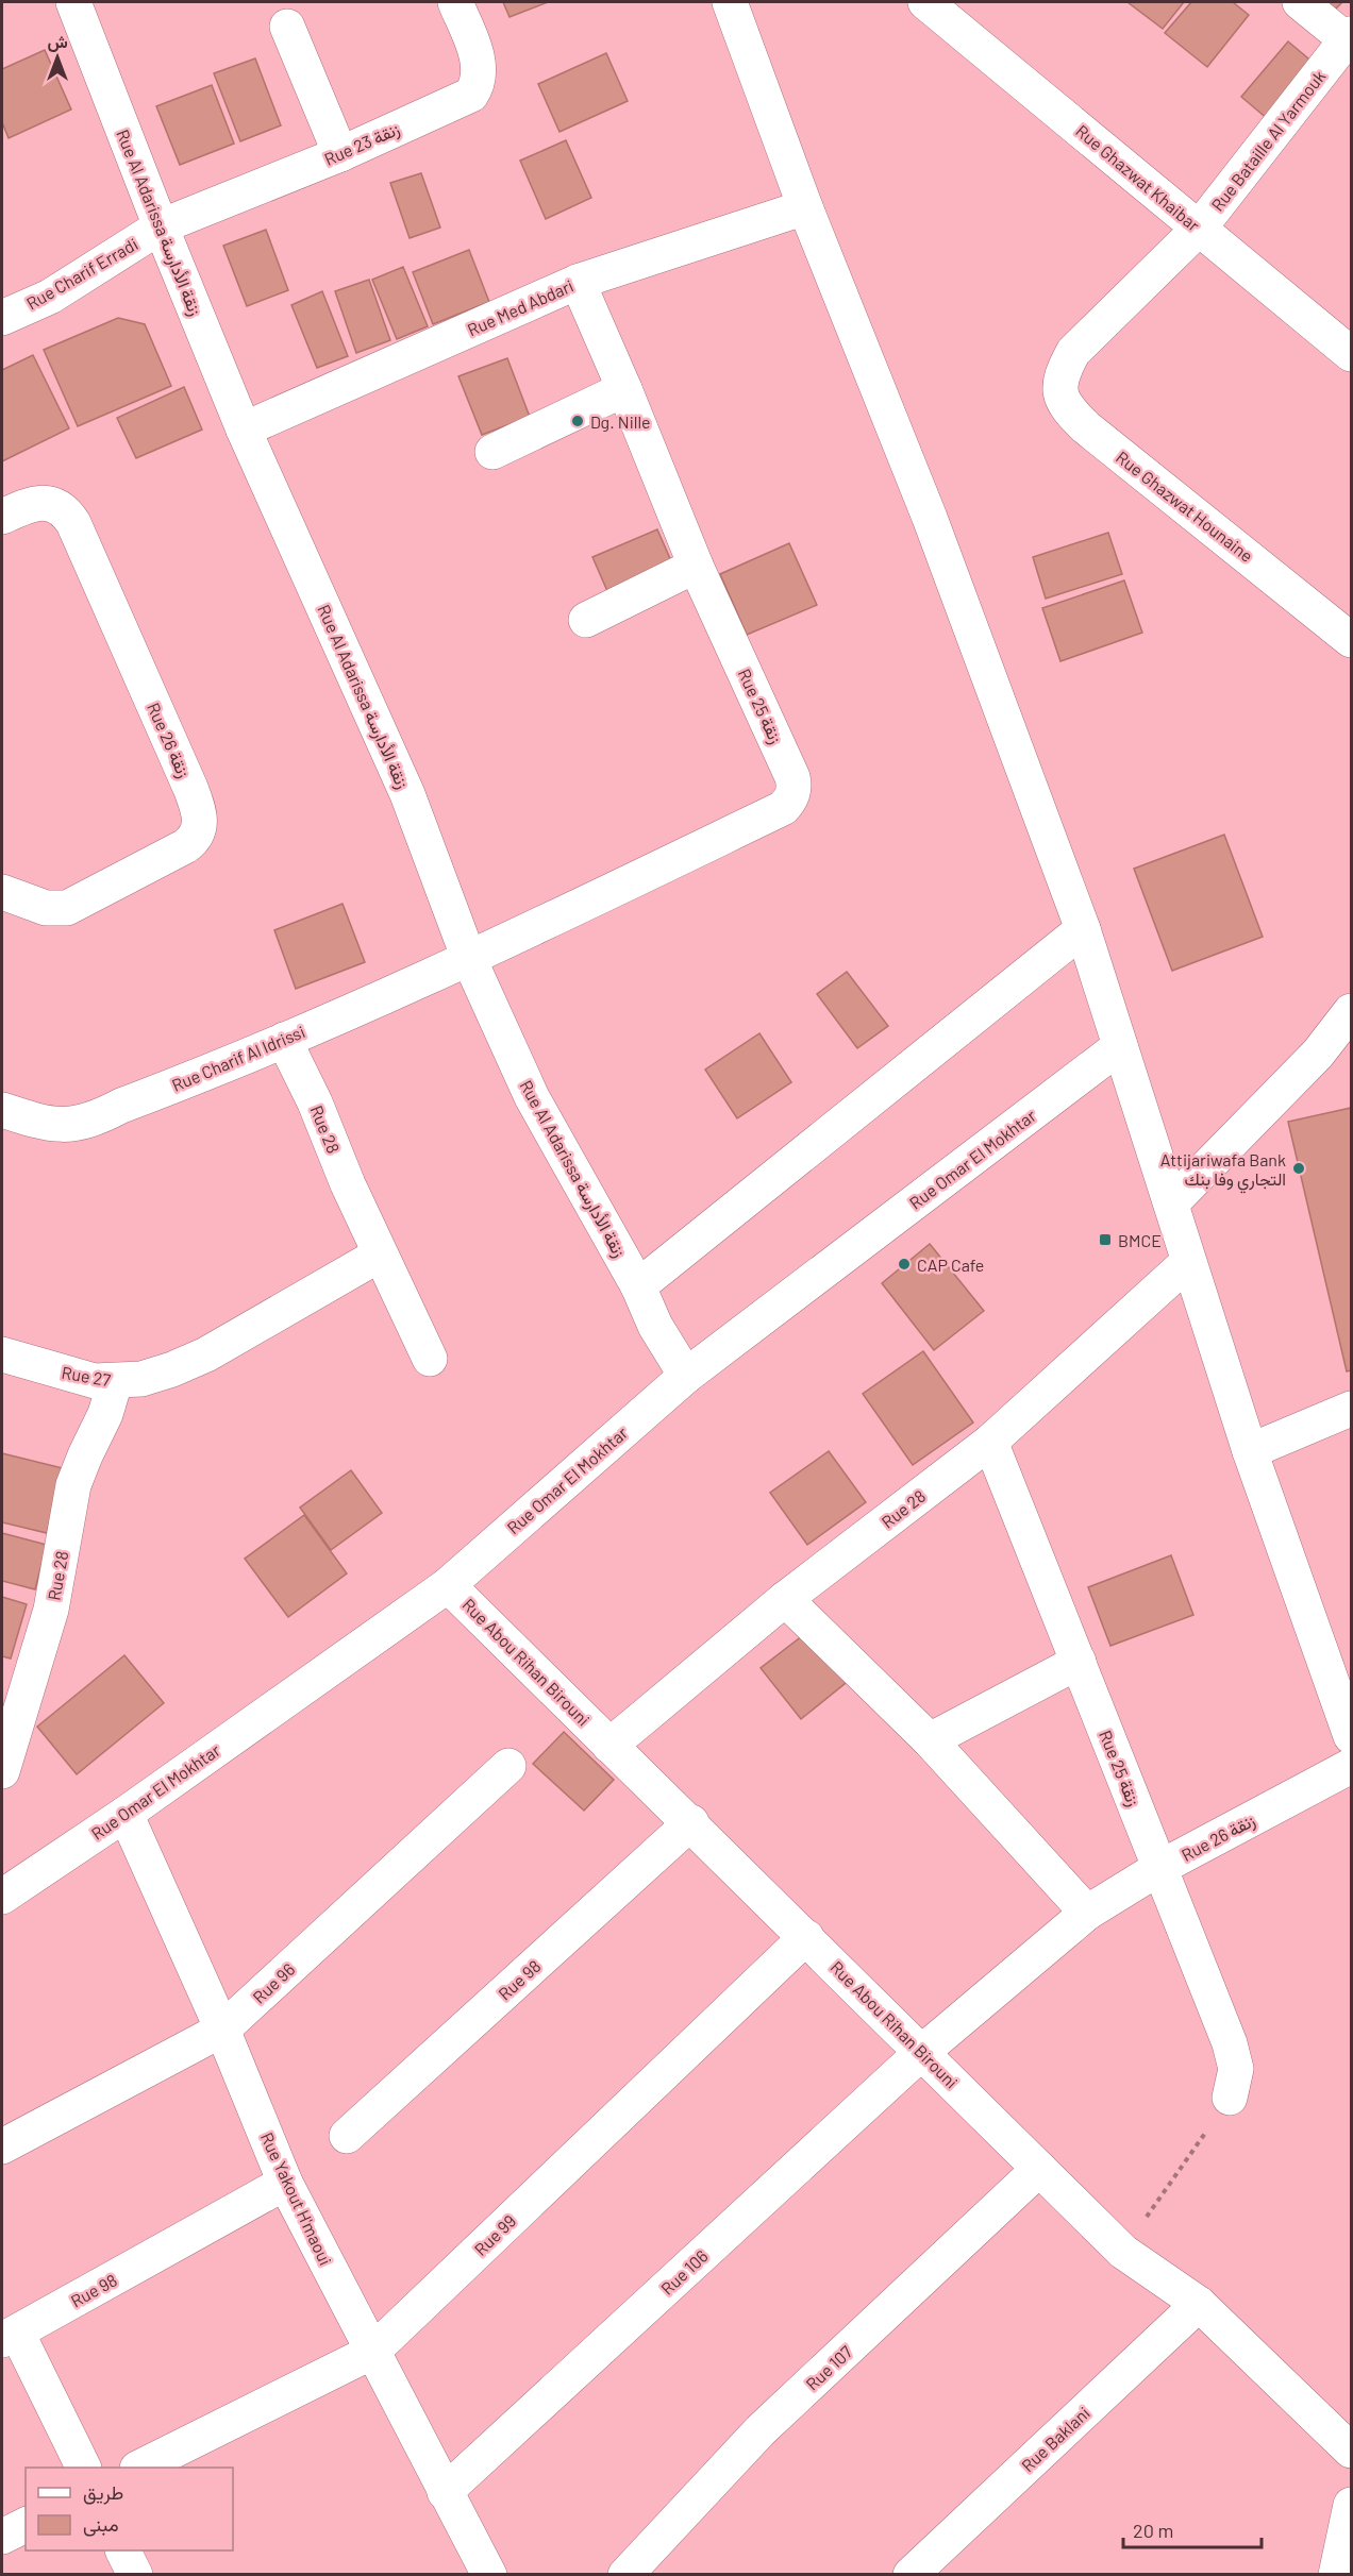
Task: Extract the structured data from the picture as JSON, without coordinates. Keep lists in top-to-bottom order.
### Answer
{
  "streets": {
    "street": [
      "Rue Bataille Al Yarmouk",
      "Rue 23 زنقة",
      "Rue Ghazwat Khaibar",
      "Rue Al Adarissa زنقة الأدارسة",
      "Rue Charif Erradi",
      "Rue Med Abdari",
      "Rue Ghazwat Hounaine",
      "Rue 25 زنقة",
      "Rue 26 زنقة",
      "Rue Charif Al Idrissi",
      "Rue 28",
      "Rue Omar El Mokhtar",
      "Rue 27",
      "Rue Abou Rihan Birouni",
      "Rue 98",
      "Rue 96",
      "Rue Yakout H'maoui",
      "Rue 99",
      "Rue 106",
      "Rue 107",
      "Rue Baklani"
    ]
  },
  "crossings": [
    ["Rue Bataille Al Yarmouk", "Rue Ghazwat Khaibar"],
    ["Rue Bataille Al Yarmouk", "Rue Ghazwat Hounaine"],
    ["Rue 23 زنقة", "Rue Al Adarissa زنقة الأدارسة"],
    ["Rue 23 زنقة", "Rue Charif Erradi"],
    ["Rue Al Adarissa زنقة الأدارسة", "Rue Charif Erradi"],
    ["Rue Al Adarissa زنقة الأدارسة", "Rue Med Abdari"],
    ["Rue Al Adarissa زنقة الأدارسة", "Rue 25 زنقة"],
    ["Rue Al Adarissa زنقة الأدارسة", "Rue Charif Al Idrissi"],
    ["Rue Al Adarissa زنقة الأدارسة", "Rue Omar El Mokhtar"],
    ["Rue Med Abdari", "Rue 25 زنقة"],
    ["Rue 25 زنقة", "Rue 26 زنقة"],
    ["Rue 25 زنقة", "Rue Charif Al Idrissi"],
    ["Rue 25 زنقة", "Rue 28"],
    ["Rue 26 زنقة", "Rue Abou Rihan Birouni"],
    ["Rue 26 زنقة", "Rue 106"],
    ["Rue Charif Al Idrissi", "Rue 28"],
    ["Rue 28", "Rue 27"],
    ["Rue 28", "Rue Abou Rihan Birouni"],
    ["Rue Omar El Mokhtar", "Rue Abou Rihan Birouni"],
    ["Rue Omar El Mokhtar", "Rue Yakout H'maoui"],
    ["Rue Abou Rihan Birouni", "Rue 98"],
    ["Rue Abou Rihan Birouni", "Rue 99"],
    ["Rue Abou Rihan Birouni", "Rue 106"],
    ["Rue Abou Rihan Birouni", "Rue 107"],
    ["Rue Abou Rihan Birouni", "Rue Baklani"],
    ["Rue 98", "Rue Yakout H'maoui"],
    ["Rue 96", "Rue Yakout H'maoui"],
    ["Rue Yakout H'maoui", "Rue 99"],
    ["Rue Yakout H'maoui", "Rue 106"]
  ],
  "places": {
    "other": ["Dg. Nille", "Attijariwafa Bank التجاري وفا بنك", "CAP Cafe"],
    "transit": ["BMCE"]
  },
  "legend": ["طريق", "مبنى"],
  "scale_bar": "20 m",
  "north": "top"
}
